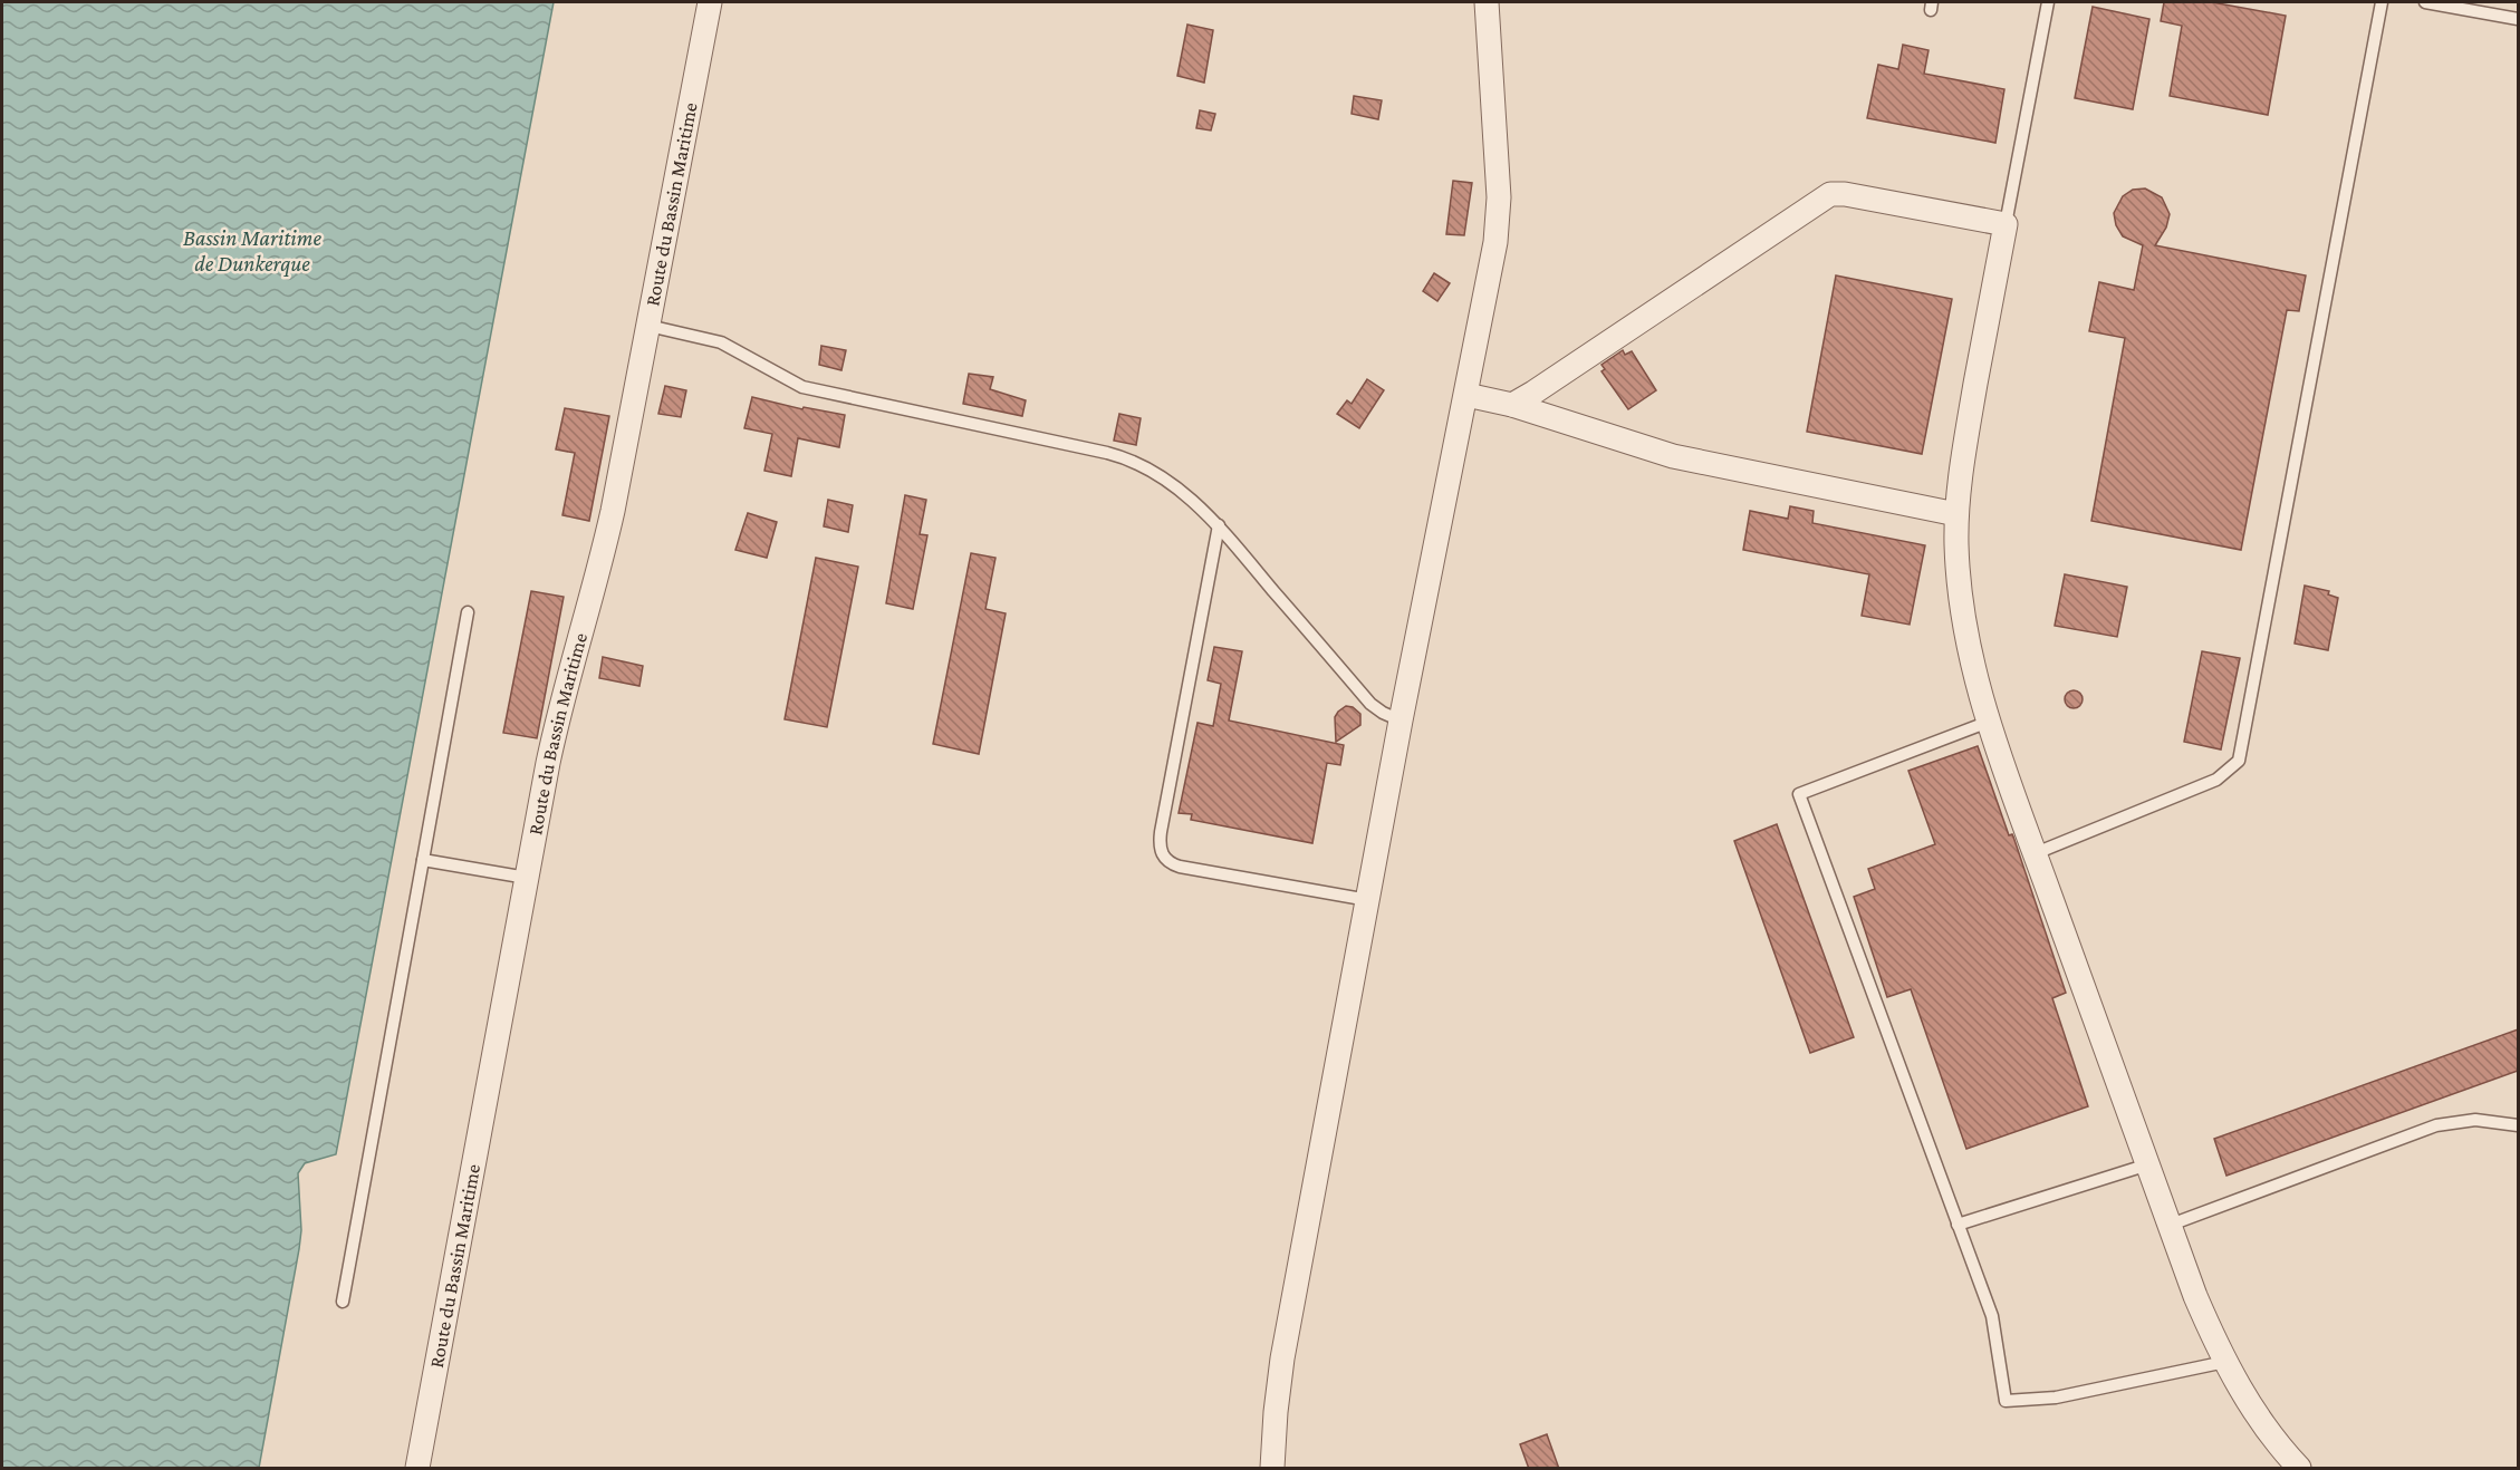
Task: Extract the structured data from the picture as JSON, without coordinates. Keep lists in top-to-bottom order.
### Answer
{
  "streets": {
    "street": ["Route du Bassin Maritime"]
  },
  "water": ["Bassin Maritime de Dunkerque"]
}
